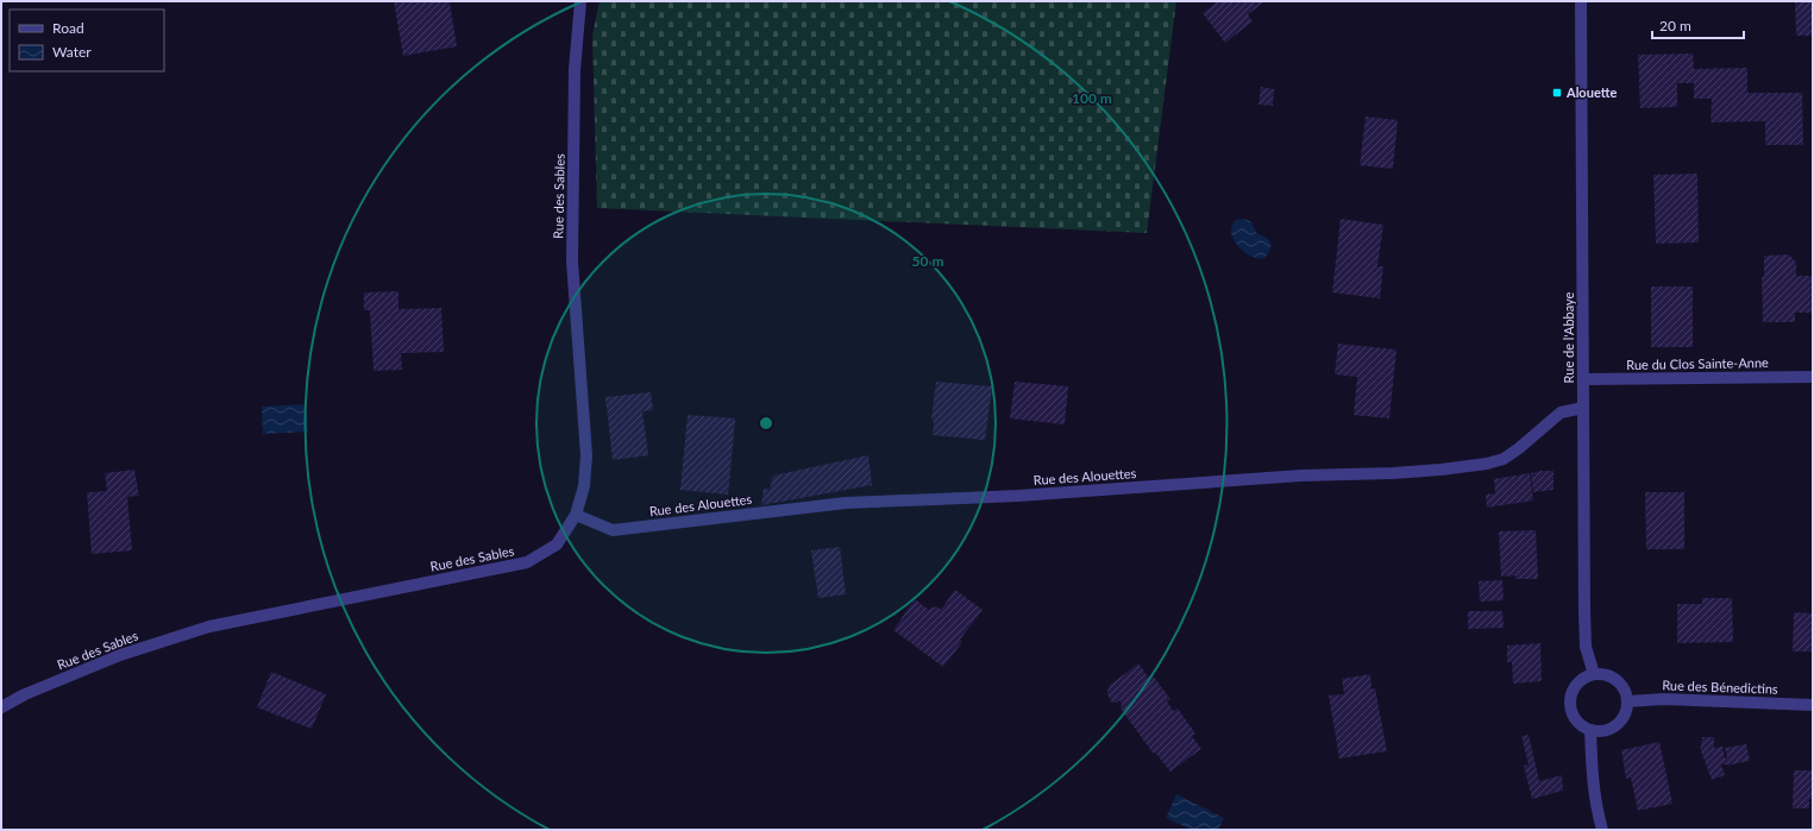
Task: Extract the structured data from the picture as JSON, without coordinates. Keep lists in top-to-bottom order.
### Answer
{
  "streets": {
    "street": [
      "Rue des Sables",
      "Rue de l'Abbaye",
      "Rue du Clos Sainte-Anne",
      "Rue des Alouettes",
      "Rue des Bénedictins"
    ]
  },
  "crossings": [
    ["Rue des Sables", "Rue des Alouettes"],
    ["Rue de l'Abbaye", "Rue du Clos Sainte-Anne"],
    ["Rue de l'Abbaye", "Rue des Alouettes"],
    ["Rue de l'Abbaye", "Rue des Bénedictins"]
  ],
  "places": {
    "transit": ["Alouette"]
  },
  "legend": ["Road", "Water"],
  "scale_bar": "20 m",
  "rings": ["100 m", "50 m"]
}
